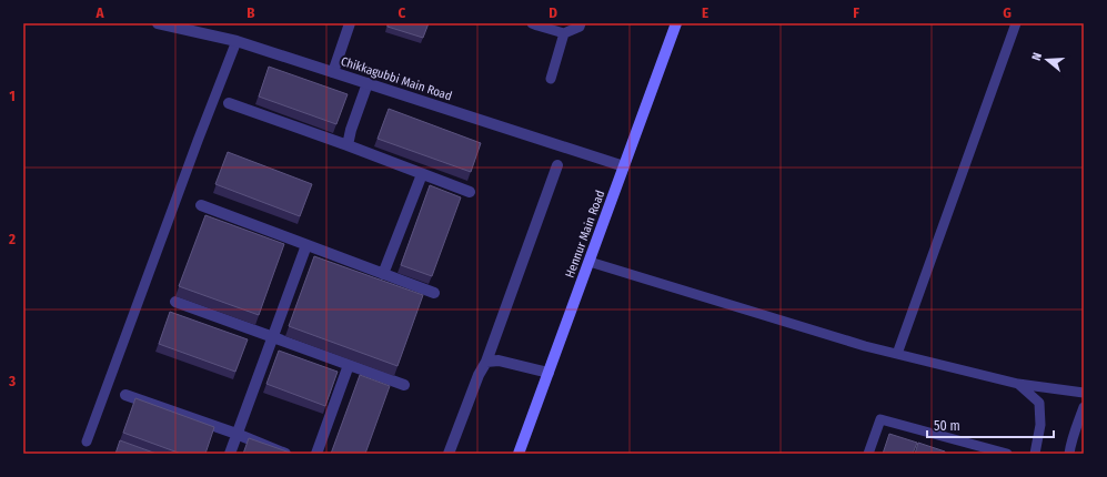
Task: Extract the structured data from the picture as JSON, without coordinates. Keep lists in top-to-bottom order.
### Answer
{
  "streets": {
    "main road": ["Hennur Main Road"],
    "street": ["Chikkagubbi Main Road"]
  },
  "crossings": [
    ["Chikkagubbi Main Road", "Hennur Main Road"]
  ],
  "scale_bar": "50 m",
  "north": "left",
  "grid": {
    "columns": [
      "A",
      "B",
      "C",
      "D",
      "E",
      "F",
      "G"
    ],
    "rows": ["1", "2", "3"]
  }
}
